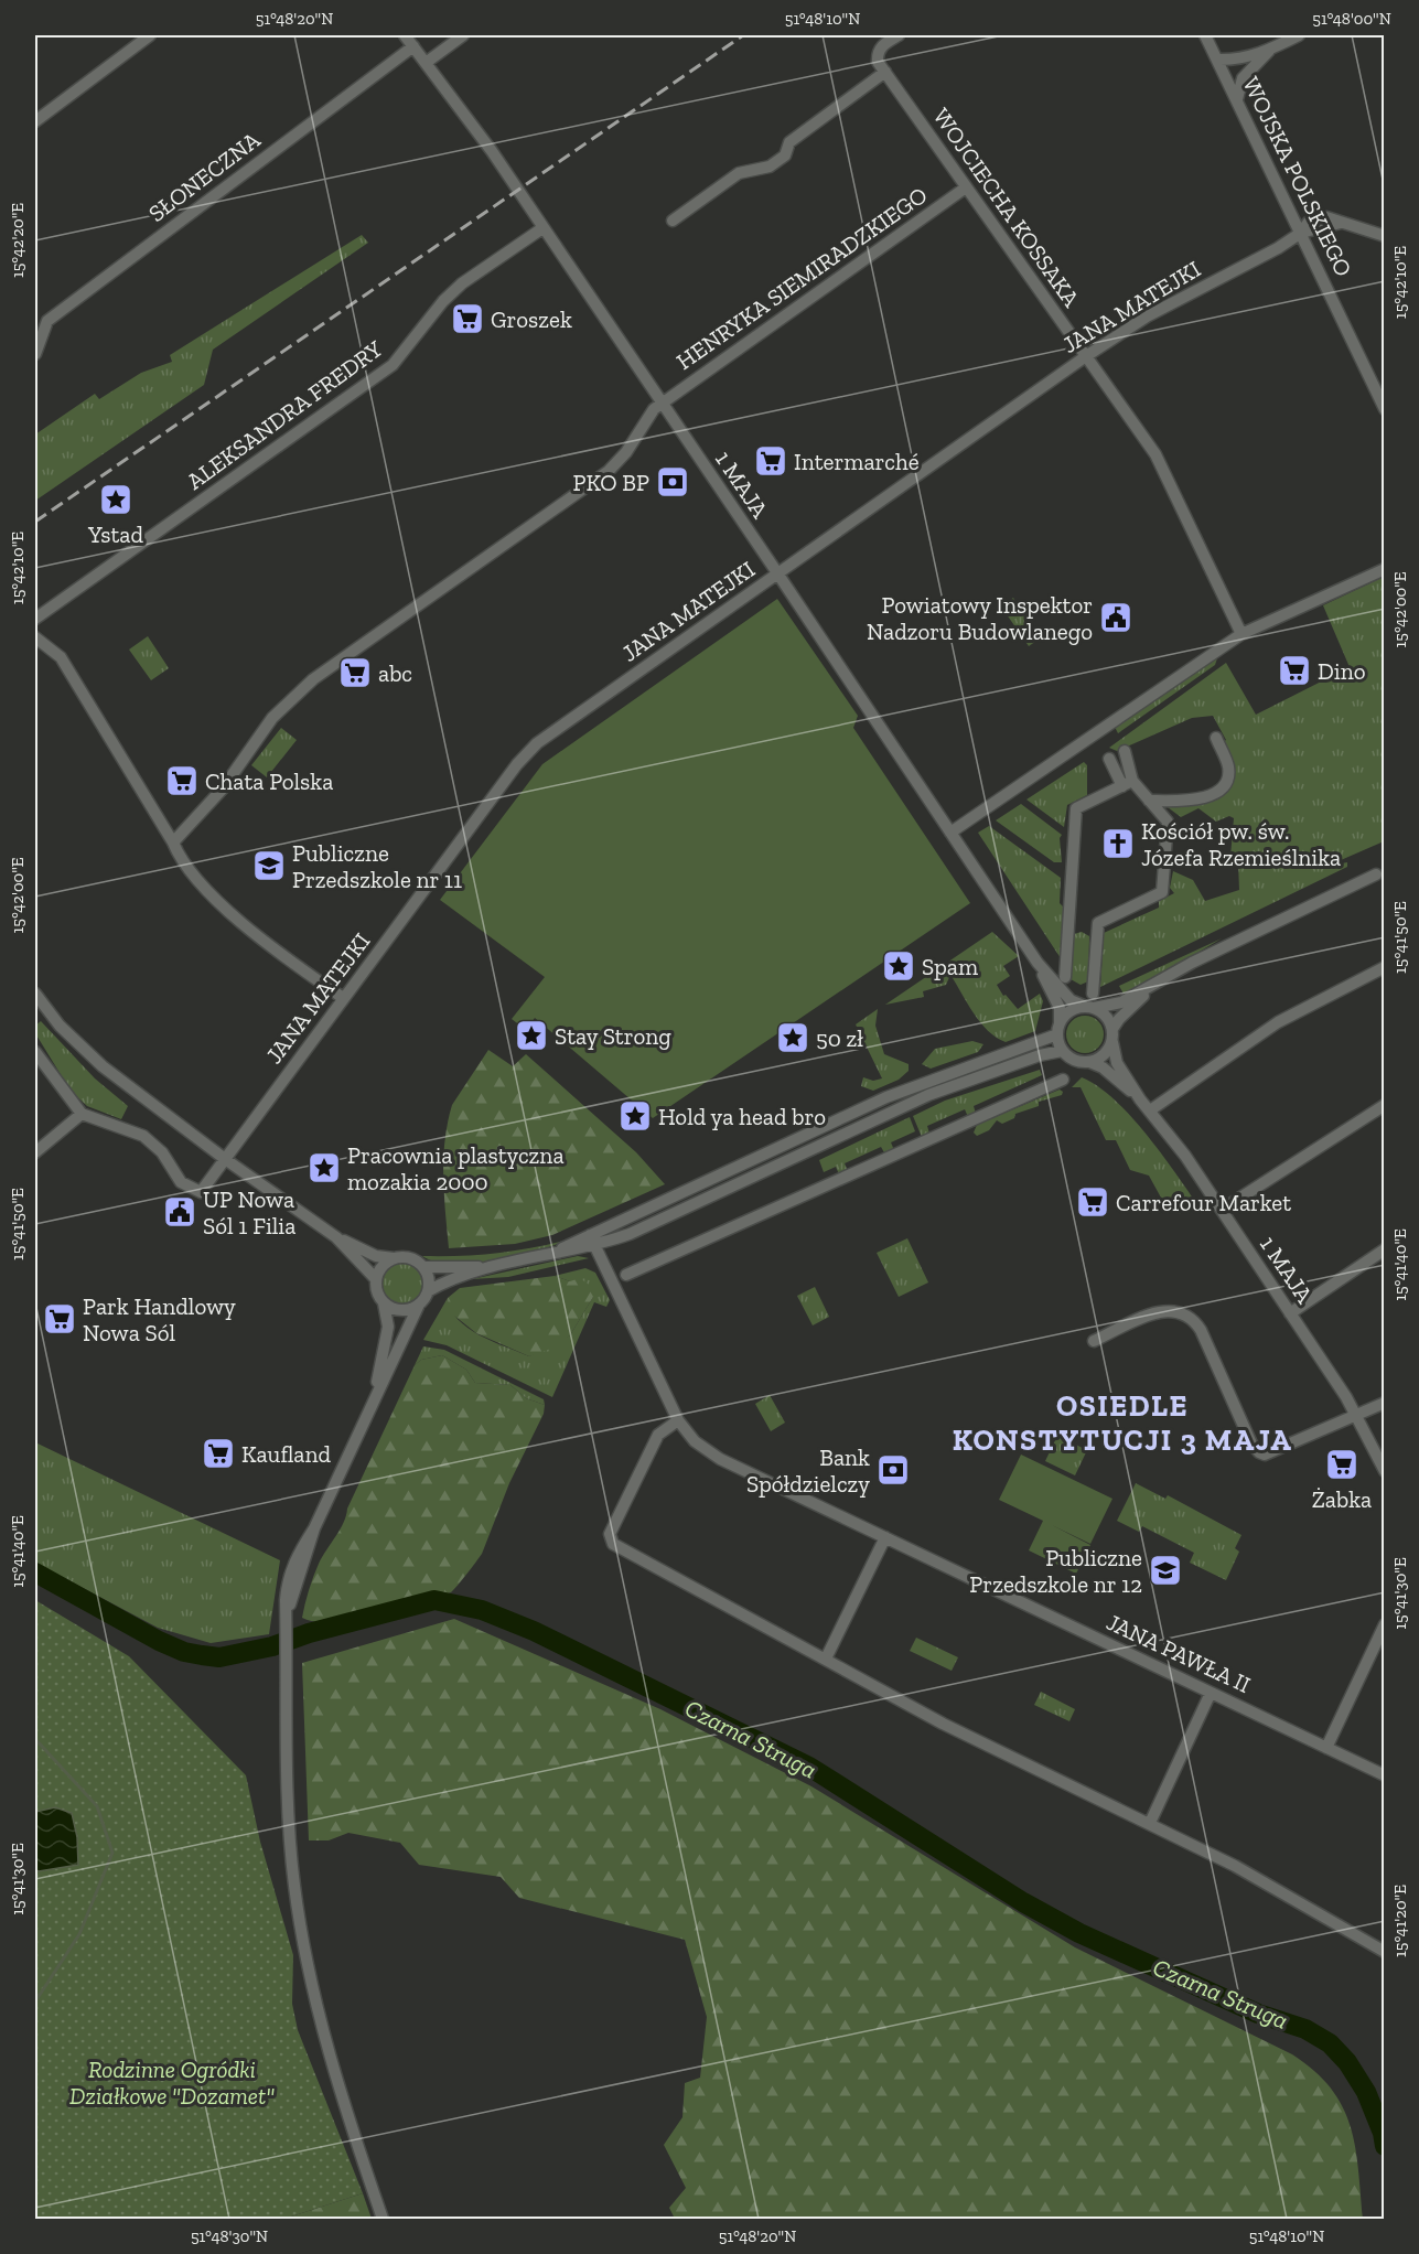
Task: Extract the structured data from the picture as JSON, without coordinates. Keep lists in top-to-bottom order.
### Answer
{
  "streets": {
    "street": [
      "SŁONECZNA",
      "WOJSKA POLSKIEGO",
      "WOJCIECHA KOSSAKA",
      "HENRYKA SIEMIRADZKIEGO",
      "JANA MATEJKI",
      "ALEKSANDRA FREDRY",
      "1 MAJA",
      "JANA PAWŁA II"
    ]
  },
  "crossings": [
    ["SŁONECZNA", "1 MAJA"],
    ["WOJSKA POLSKIEGO", "JANA MATEJKI"],
    ["WOJCIECHA KOSSAKA", "HENRYKA SIEMIRADZKIEGO"],
    ["WOJCIECHA KOSSAKA", "JANA MATEJKI"],
    ["HENRYKA SIEMIRADZKIEGO", "1 MAJA"],
    ["JANA MATEJKI", "1 MAJA"],
    ["ALEKSANDRA FREDRY", "1 MAJA"]
  ],
  "districts": ["OSIEDLE KONSTYTUCJI 3 MAJA"],
  "water": ["Czarna Struga"],
  "parks": ["Rodzinne Ogródki Działkowe \"Dozamet\""],
  "places": {
    "supermarket": [
      "Groszek",
      "Intermarché",
      "Dino",
      "abc",
      "Chata Polska",
      "Carrefour Market",
      "Park Handlowy Nowa Sól",
      "Kaufland",
      "Żabka"
    ],
    "bank": ["PKO BP", "Bank Spółdzielczy"],
    "place": [
      "Ystad",
      "Spam",
      "Stay Strong",
      "50 zł",
      "Hold ya head bro",
      "Pracownia plastyczna mozakia 2000"
    ],
    "public building": ["Powiatowy Inspektor Nadzoru Budowlanego", "UP Nowa Sól 1 Filia"],
    "church": ["Kościół pw. św. Józefa Rzemieślnika"],
    "school or university": ["Publiczne Przedszkole nr 11", "Publiczne Przedszkole nr 12"]
  },
  "coordinates": [
    "51°48'20\"N",
    "51°48'10\"N",
    "51°48'00\"N",
    "15°42'20\"E",
    "15°42'10\"E",
    "15°42'00\"E",
    "15°41'50\"E",
    "15°41'40\"E",
    "15°41'30\"E",
    "15°41'20\"E",
    "51°48'30\"N"
  ]
}
